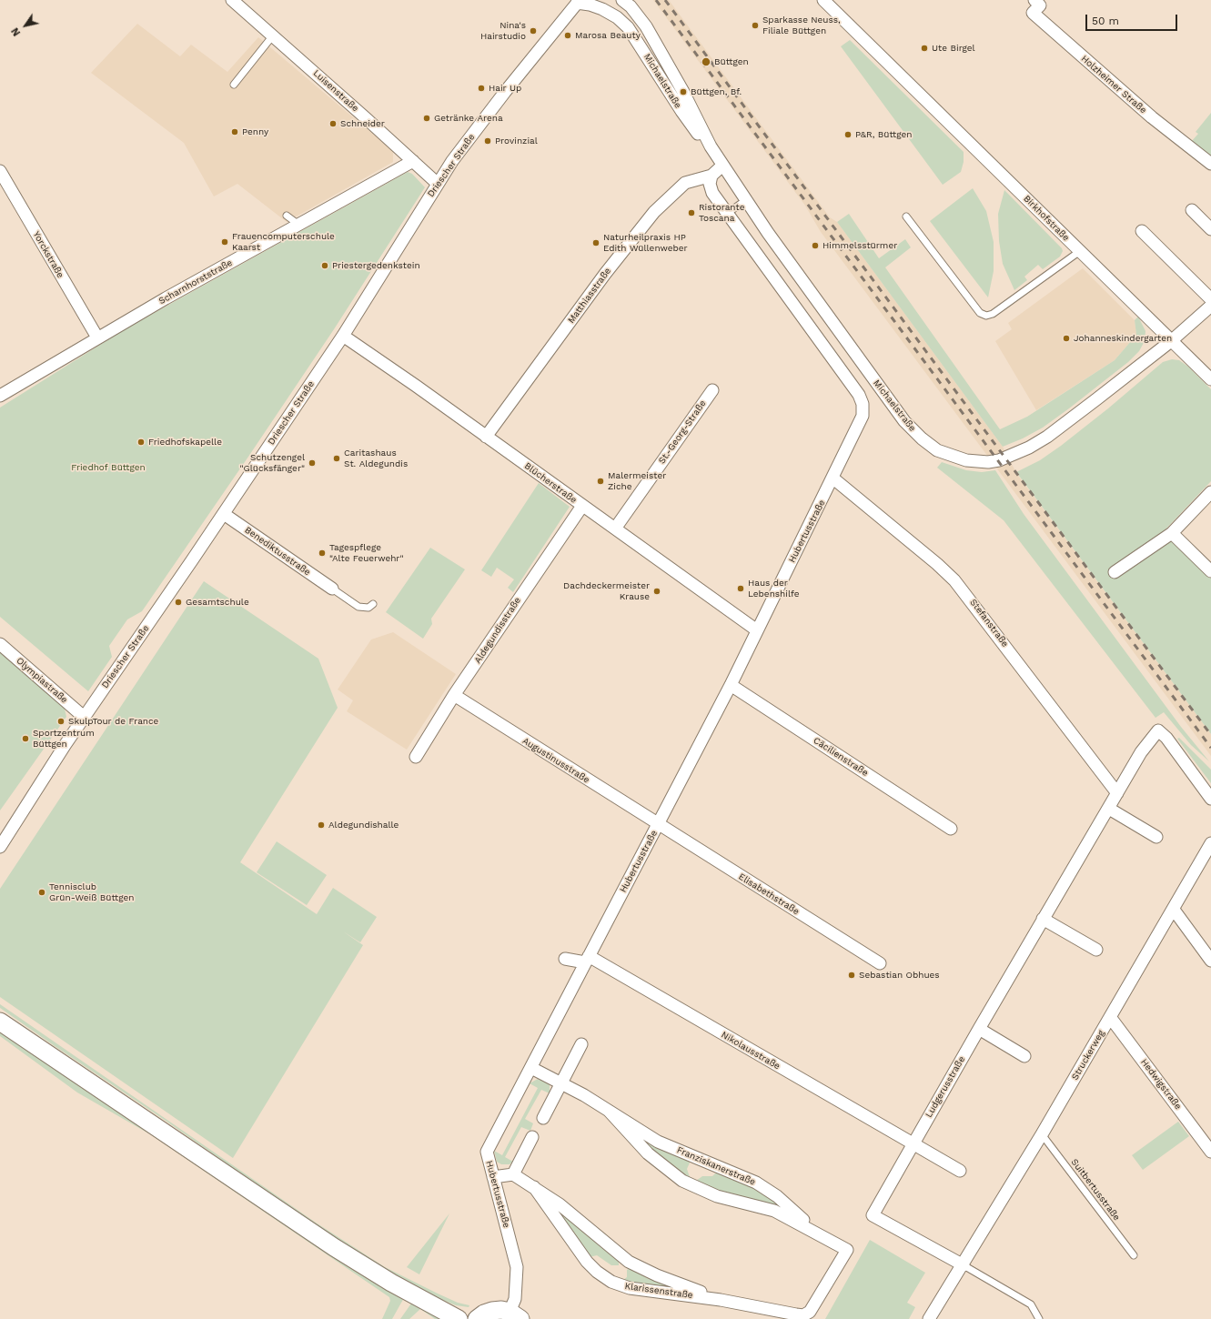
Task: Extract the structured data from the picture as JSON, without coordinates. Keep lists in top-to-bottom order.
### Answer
{
  "streets": {
    "street": [
      "Michaelstraße",
      "Holzheimer Straße",
      "Luisenstraße",
      "Driescher Straße",
      "Birkhofstraße",
      "Yorckstraße",
      "Scharnhorststraße",
      "Matthiasstraße",
      "St.-Georg-Straße",
      "Blücherstraße",
      "Hubertusstraße",
      "Benediktusstraße",
      "Stefanstraße",
      "Aldegundisstraße",
      "Olympiastraße",
      "Cäcilienstraße",
      "Augustinusstraße",
      "Elisabethstraße",
      "Nikolausstraße",
      "Struckerweg",
      "Hedwigstraße",
      "Ludgerusstraße",
      "Franziskanerstraße",
      "Klarissenstraße"
    ],
    "lane": ["Suitbertusstraße"]
  },
  "crossings": [
    ["Michaelstraße", "Driescher Straße"],
    ["Michaelstraße", "Birkhofstraße"],
    ["Luisenstraße", "Driescher Straße"],
    ["Luisenstraße", "Scharnhorststraße"],
    ["Driescher Straße", "Blücherstraße"],
    ["Driescher Straße", "Benediktusstraße"],
    ["Driescher Straße", "Olympiastraße"],
    ["Yorckstraße", "Scharnhorststraße"],
    ["Matthiasstraße", "Blücherstraße"],
    ["St.-Georg-Straße", "Blücherstraße"],
    ["Blücherstraße", "Hubertusstraße"],
    ["Blücherstraße", "Aldegundisstraße"],
    ["Hubertusstraße", "Stefanstraße"],
    ["Hubertusstraße", "Cäcilienstraße"],
    ["Hubertusstraße", "Augustinusstraße"],
    ["Hubertusstraße", "Elisabethstraße"],
    ["Hubertusstraße", "Nikolausstraße"],
    ["Hubertusstraße", "Franziskanerstraße"],
    ["Stefanstraße", "Ludgerusstraße"],
    ["Aldegundisstraße", "Augustinusstraße"],
    ["Augustinusstraße", "Elisabethstraße"],
    ["Nikolausstraße", "Ludgerusstraße"],
    ["Struckerweg", "Hedwigstraße"],
    ["Struckerweg", "Ludgerusstraße"],
    ["Struckerweg", "Suitbertusstraße"],
    ["Franziskanerstraße", "Klarissenstraße"]
  ],
  "parks": ["Friedhof Büttgen"],
  "places": [
    "Sparkasse Neuss, Filiale Büttgen",
    "Nina's Hairstudio",
    "Marosa Beauty",
    "Ute Birgel",
    "Büttgen",
    "Hair Up",
    "Büttgen, Bf.",
    "Getränke Arena",
    "Schneider",
    "Penny",
    "P&R, Büttgen",
    "Provinzial",
    "Ristorante Toscana",
    "Frauencomputerschule Kaarst",
    "Naturheilpraxis HP Edith Wüllenweber",
    "Himmelsstürmer",
    "Priestergedenkstein",
    "Johanneskindergarten",
    "Friedhofskapelle",
    "Caritashaus St. Aldegundis",
    "Schutzengel \"Glücksfänger\"",
    "Malermeister Ziche",
    "Tagespflege \"Alte Feuerwehr\"",
    "Haus der Lebenshilfe",
    "Dachdeckermeister Krause",
    "Gesamtschule",
    "SkulpTour de France",
    "Sportzentrum Büttgen",
    "Aldegundishalle",
    "Tennisclub Grün-Weiß Büttgen",
    "Sebastian Obhues"
  ],
  "scale_bar": "50 m",
  "north": "bottom left"
}
